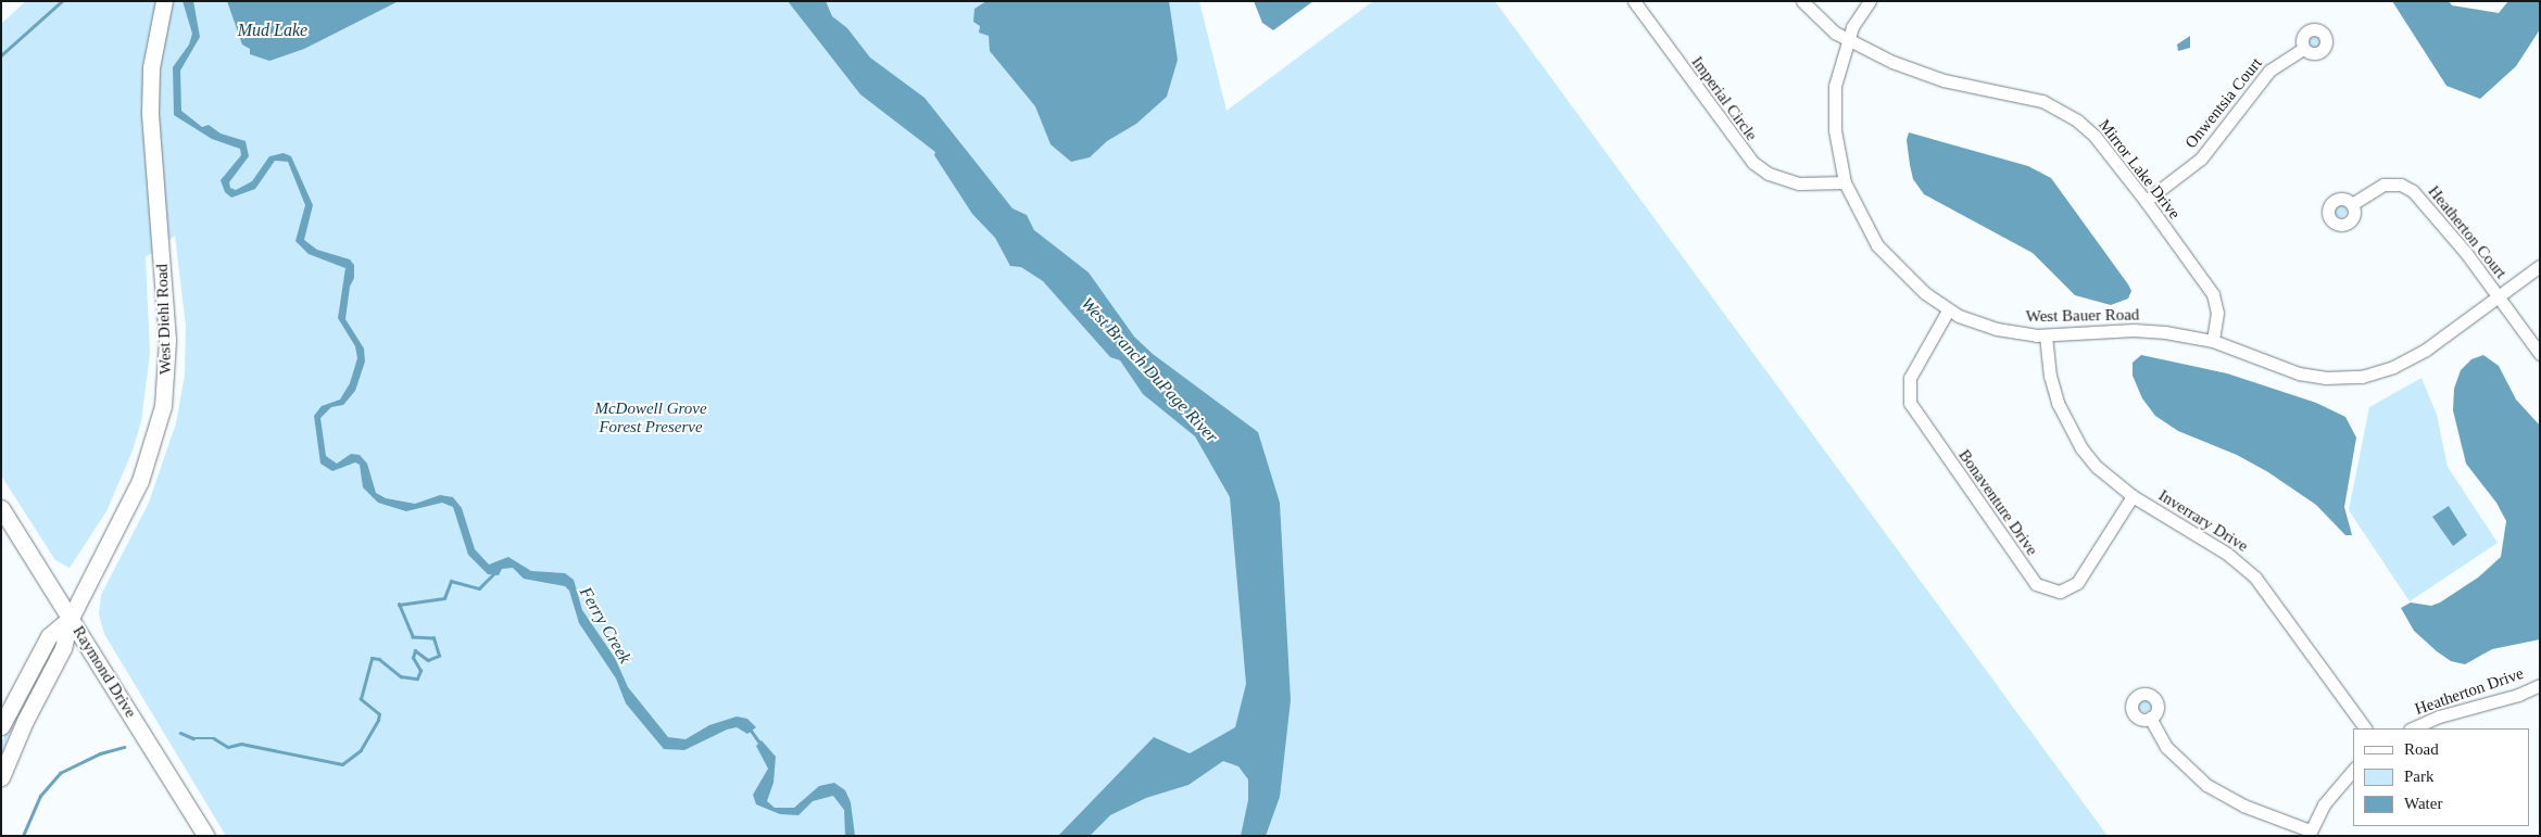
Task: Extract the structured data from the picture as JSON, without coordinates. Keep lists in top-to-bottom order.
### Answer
{
  "streets": {
    "street": [
      "Imperial Circle",
      "Onwentsia Court",
      "Mirror Lake Drive",
      "Heatherton Court",
      "West Bauer Road",
      "West Diehl Road",
      "Bonaventure Drive",
      "Inverrary Drive",
      "Raymond Drive",
      "Heatherton Drive"
    ]
  },
  "crossings": [
    ["Imperial Circle", "West Bauer Road"],
    ["Onwentsia Court", "Mirror Lake Drive"],
    ["Mirror Lake Drive", "West Bauer Road"],
    ["Heatherton Court", "West Bauer Road"],
    ["West Bauer Road", "Bonaventure Drive"],
    ["West Bauer Road", "Inverrary Drive"],
    ["West Diehl Road", "Raymond Drive"],
    ["Bonaventure Drive", "Inverrary Drive"]
  ],
  "water": ["Mud Lake", "West Branch DuPage River", "Ferry Creek"],
  "parks": ["McDowell Grove Forest Preserve"],
  "legend": ["Road", "Park", "Water"]
}
